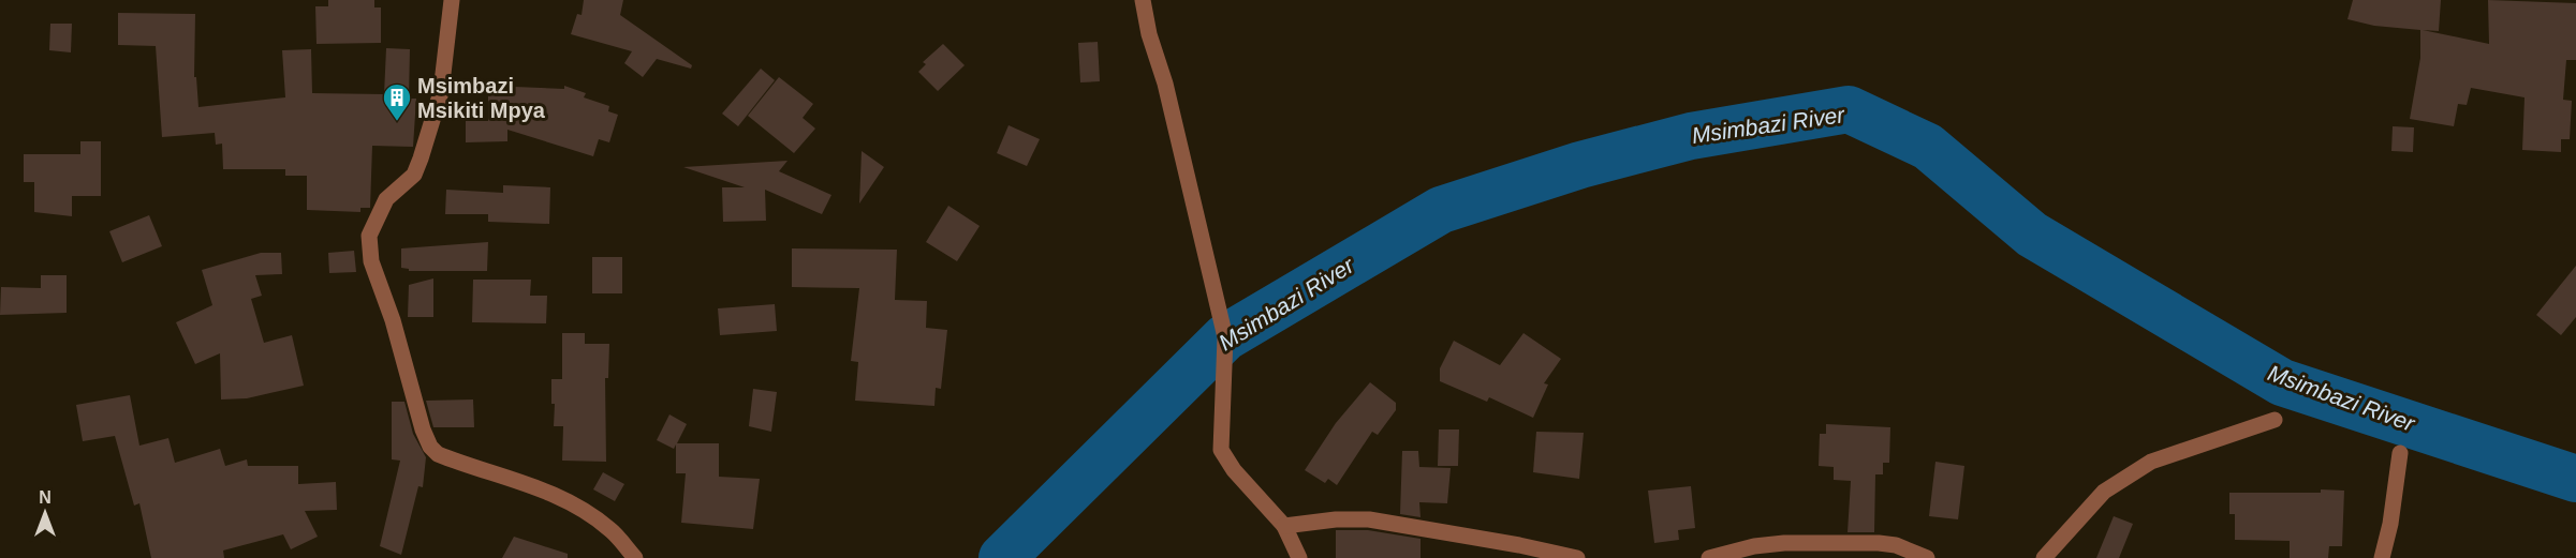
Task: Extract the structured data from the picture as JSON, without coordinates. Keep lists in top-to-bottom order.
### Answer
{
  "water": ["Msimbazi River"],
  "places": {
    "building": ["Msimbazi Msikiti Mpya"]
  },
  "north": "top"
}
